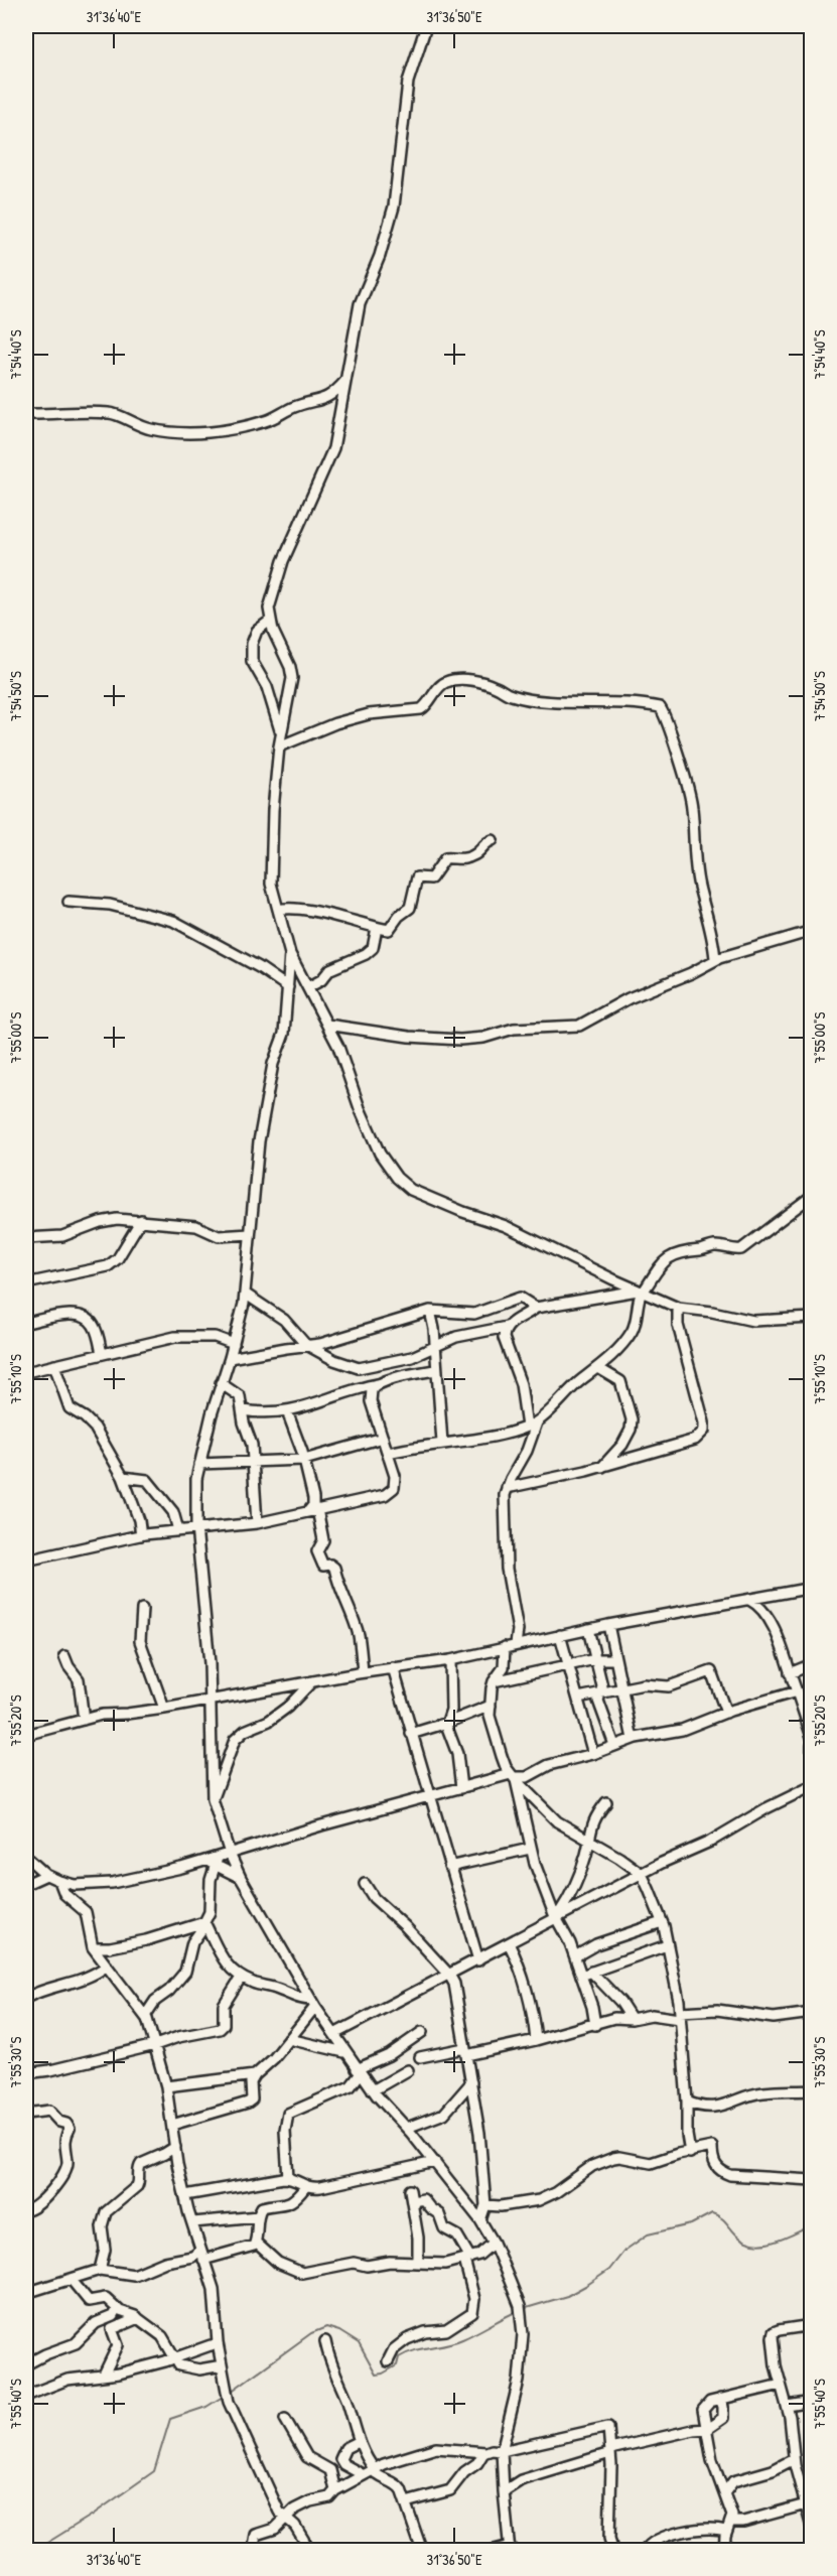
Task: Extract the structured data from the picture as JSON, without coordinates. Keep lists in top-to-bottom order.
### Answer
{
  "coordinates": [
    "31°36'40\"E",
    "31°36'50\"E",
    "7°54'40\"S",
    "7°54'50\"S",
    "7°55'00\"S",
    "7°55'10\"S",
    "7°55'20\"S",
    "7°55'30\"S",
    "7°55'40\"S"
  ]
}
